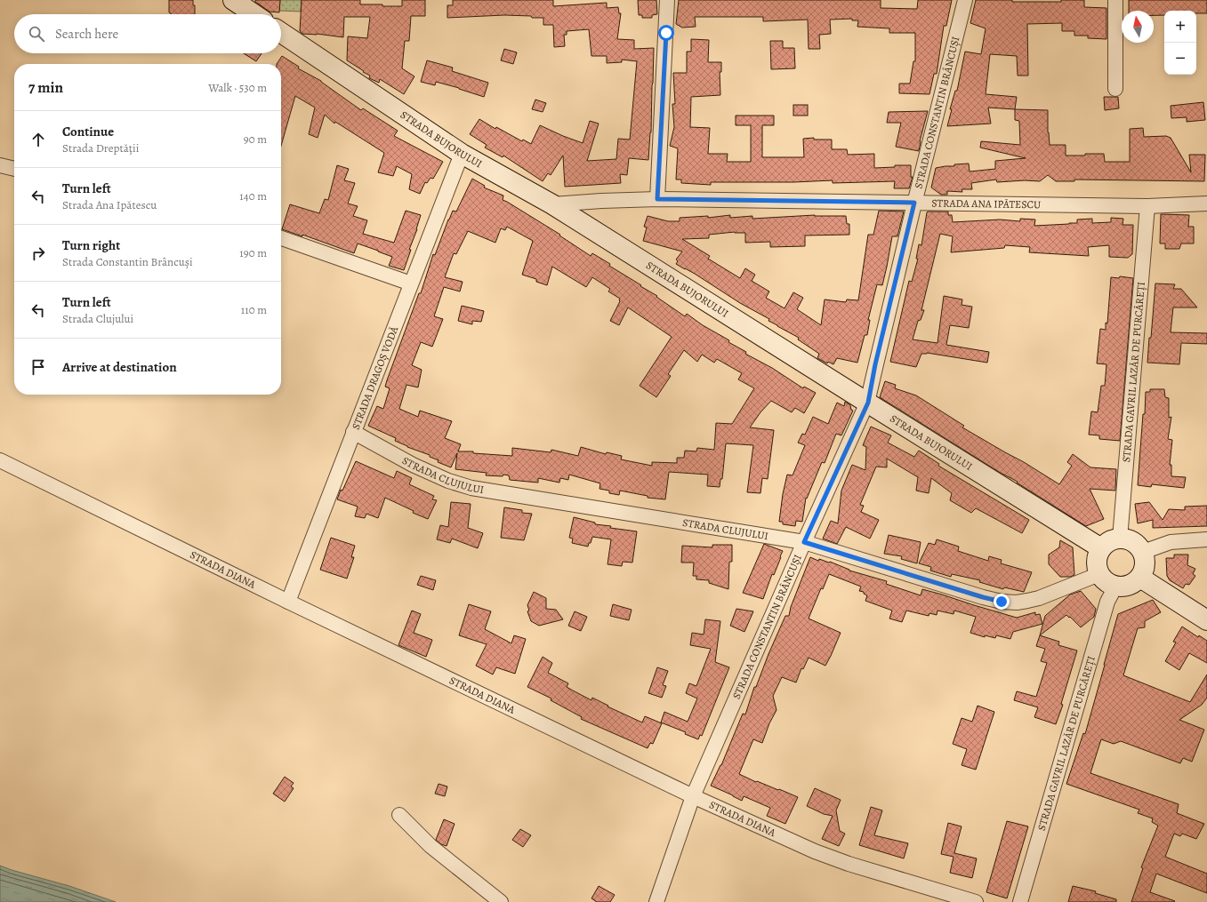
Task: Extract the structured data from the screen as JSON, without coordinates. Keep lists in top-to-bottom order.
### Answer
{
  "streets": {
    "street": [
      "STRADA CONSTANTIN BRÂNCUȘI",
      "STRADA BUJORULUI",
      "STRADA ANA IPĂTESCU",
      "STRADA GAVRIL LAZĂR DE PURCĂREȚI",
      "STRADA DRAGOȘ VODĂ",
      "STRADA CLUJULUI",
      "STRADA DIANA"
    ]
  },
  "crossings": [
    ["STRADA CONSTANTIN BRÂNCUȘI", "STRADA BUJORULUI"],
    ["STRADA CONSTANTIN BRÂNCUȘI", "STRADA ANA IPĂTESCU"],
    ["STRADA CONSTANTIN BRÂNCUȘI", "STRADA CLUJULUI"],
    ["STRADA CONSTANTIN BRÂNCUȘI", "STRADA DIANA"],
    ["STRADA BUJORULUI", "STRADA ANA IPĂTESCU"],
    ["STRADA BUJORULUI", "STRADA GAVRIL LAZĂR DE PURCĂREȚI"],
    ["STRADA BUJORULUI", "STRADA DRAGOȘ VODĂ"],
    ["STRADA BUJORULUI", "STRADA CLUJULUI"],
    ["STRADA ANA IPĂTESCU", "STRADA GAVRIL LAZĂR DE PURCĂREȚI"],
    ["STRADA GAVRIL LAZĂR DE PURCĂREȚI", "STRADA CLUJULUI"],
    ["STRADA DRAGOȘ VODĂ", "STRADA CLUJULUI"],
    ["STRADA DRAGOȘ VODĂ", "STRADA DIANA"]
  ],
  "north": "top",
  "page": {
    "map_buttons": ["+", "−"],
    "search": "Search here",
    "heading": ["7 min", "Walk · 530 m"],
    "list": [
      ["Continue", "Strada Dreptății", "90 m"],
      ["Turn left", "Strada Ana Ipătescu", "140 m"],
      ["Turn right", "Strada Constantin Brâncuși", "190 m"],
      ["Turn left", "Strada Clujului", "110 m"],
      "Arrive at destination"
    ]
  }
}
